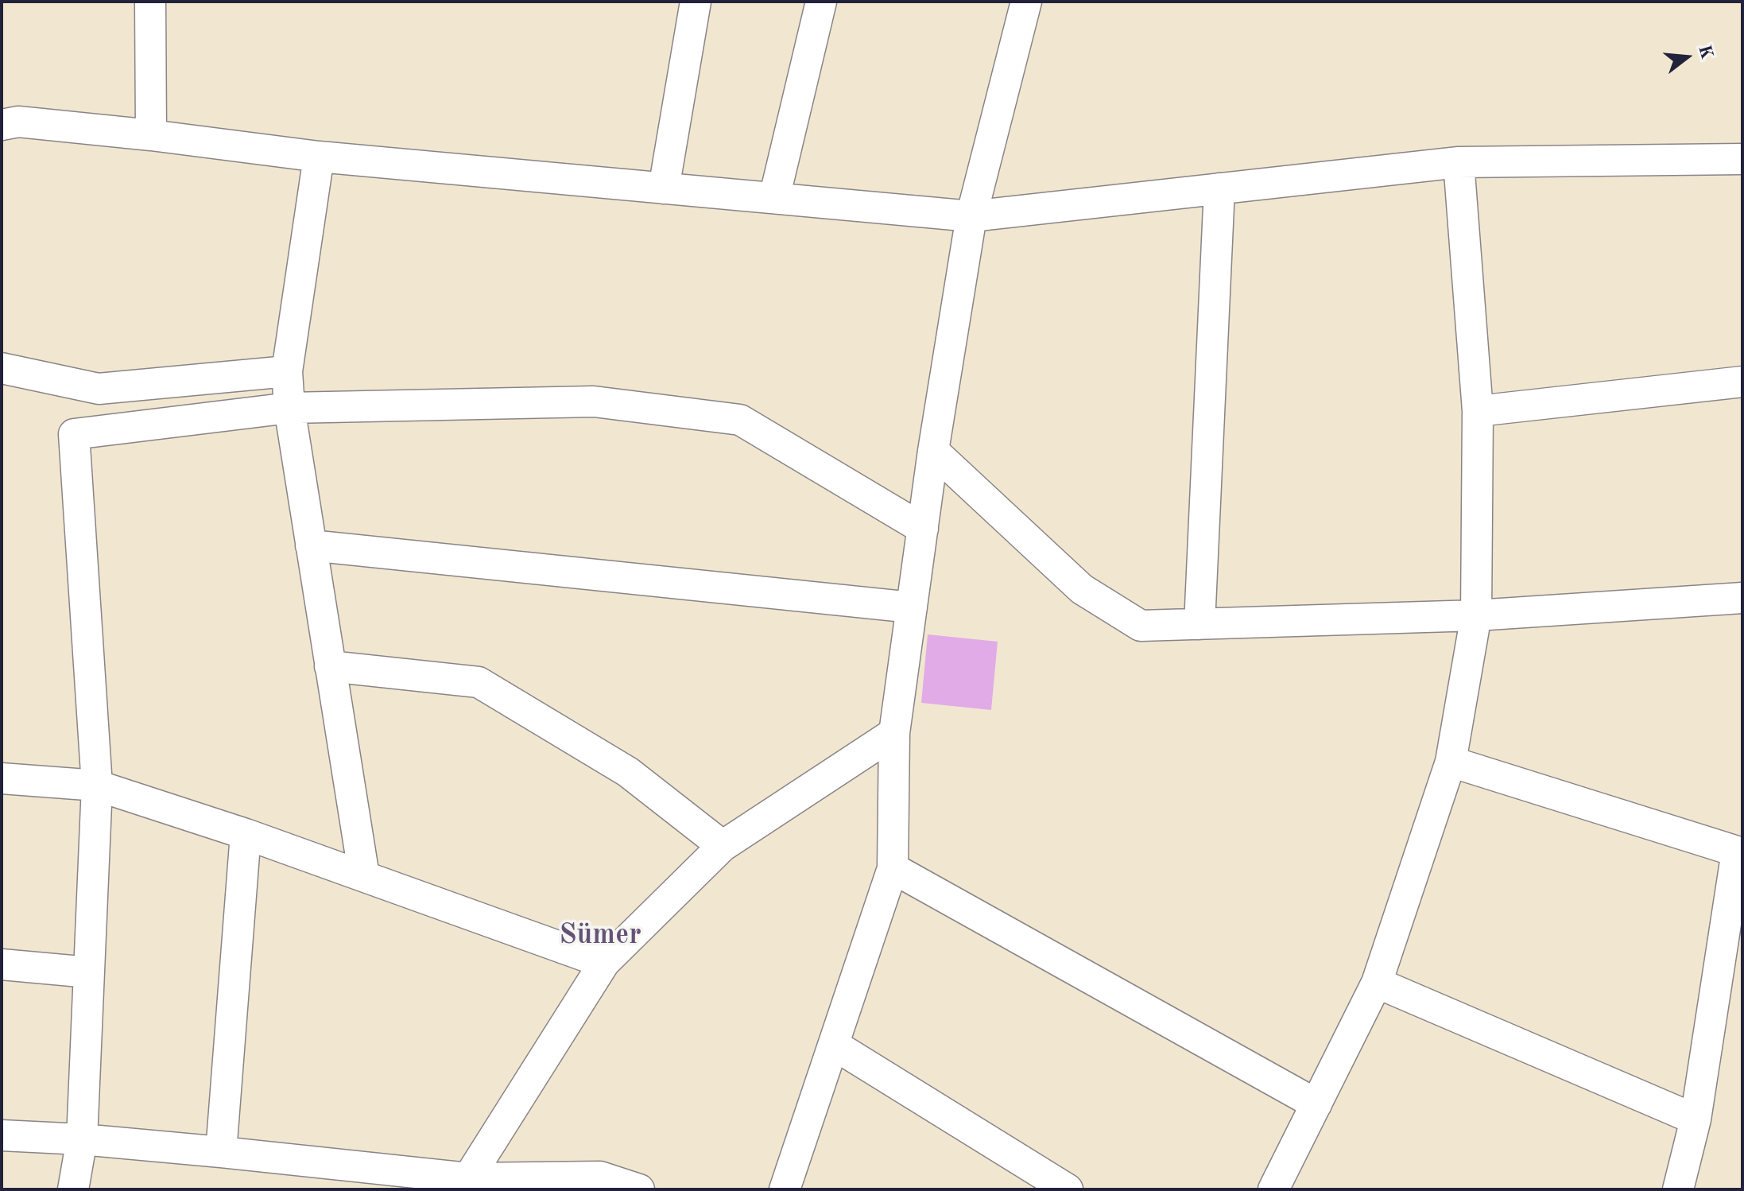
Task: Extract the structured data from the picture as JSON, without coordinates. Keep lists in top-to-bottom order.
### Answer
{
  "districts": ["Sümer"],
  "north": "right"
}
